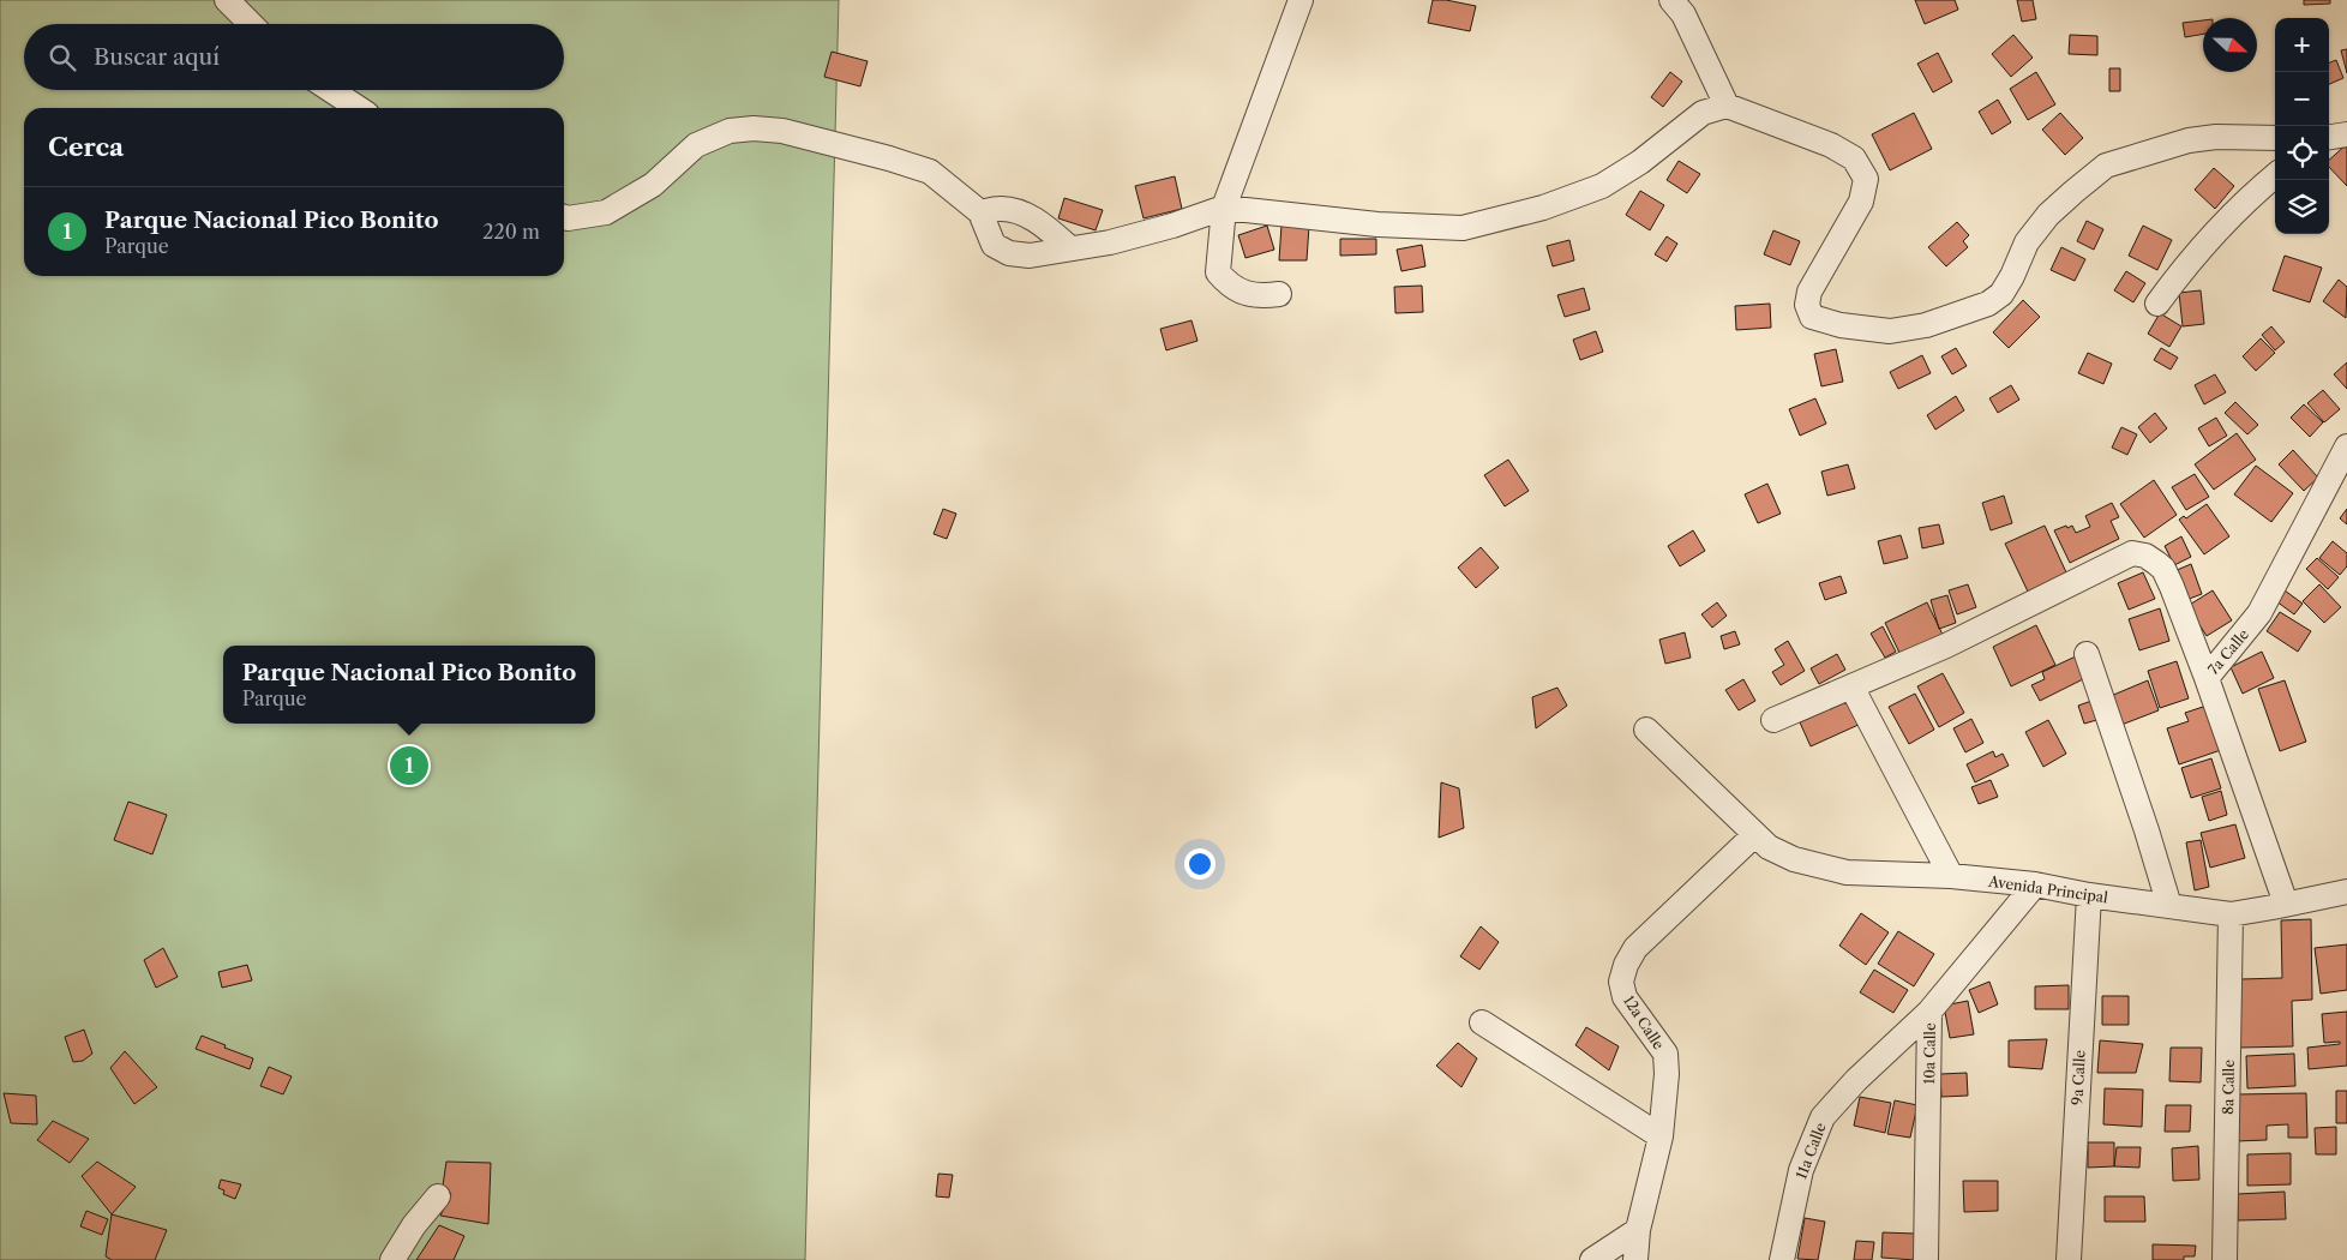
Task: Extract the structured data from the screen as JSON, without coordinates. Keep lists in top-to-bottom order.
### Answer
{
  "streets": {
    "street": [
      "7a Calle",
      "Avenida Principal",
      "12a Calle",
      "10a Calle",
      "9a Calle",
      "8a Calle",
      "11a Calle"
    ]
  },
  "crossings": [
    ["7a Calle", "Avenida Principal"],
    ["Avenida Principal", "12a Calle"],
    ["Avenida Principal", "10a Calle"],
    ["Avenida Principal", "9a Calle"],
    ["Avenida Principal", "8a Calle"],
    ["10a Calle", "11a Calle"]
  ],
  "north": "right",
  "page": {
    "map_buttons": ["+", "−"],
    "search": "Buscar aquí",
    "heading": "Cerca",
    "list": [
      {
        "mark": "1",
        "name": "Parque Nacional Pico Bonito",
        "note": "Parque",
        "value": "220 m"
      }
    ],
    "popup": ["Parque Nacional Pico Bonito", "Parque"],
    "pins": "1"
  }
}
